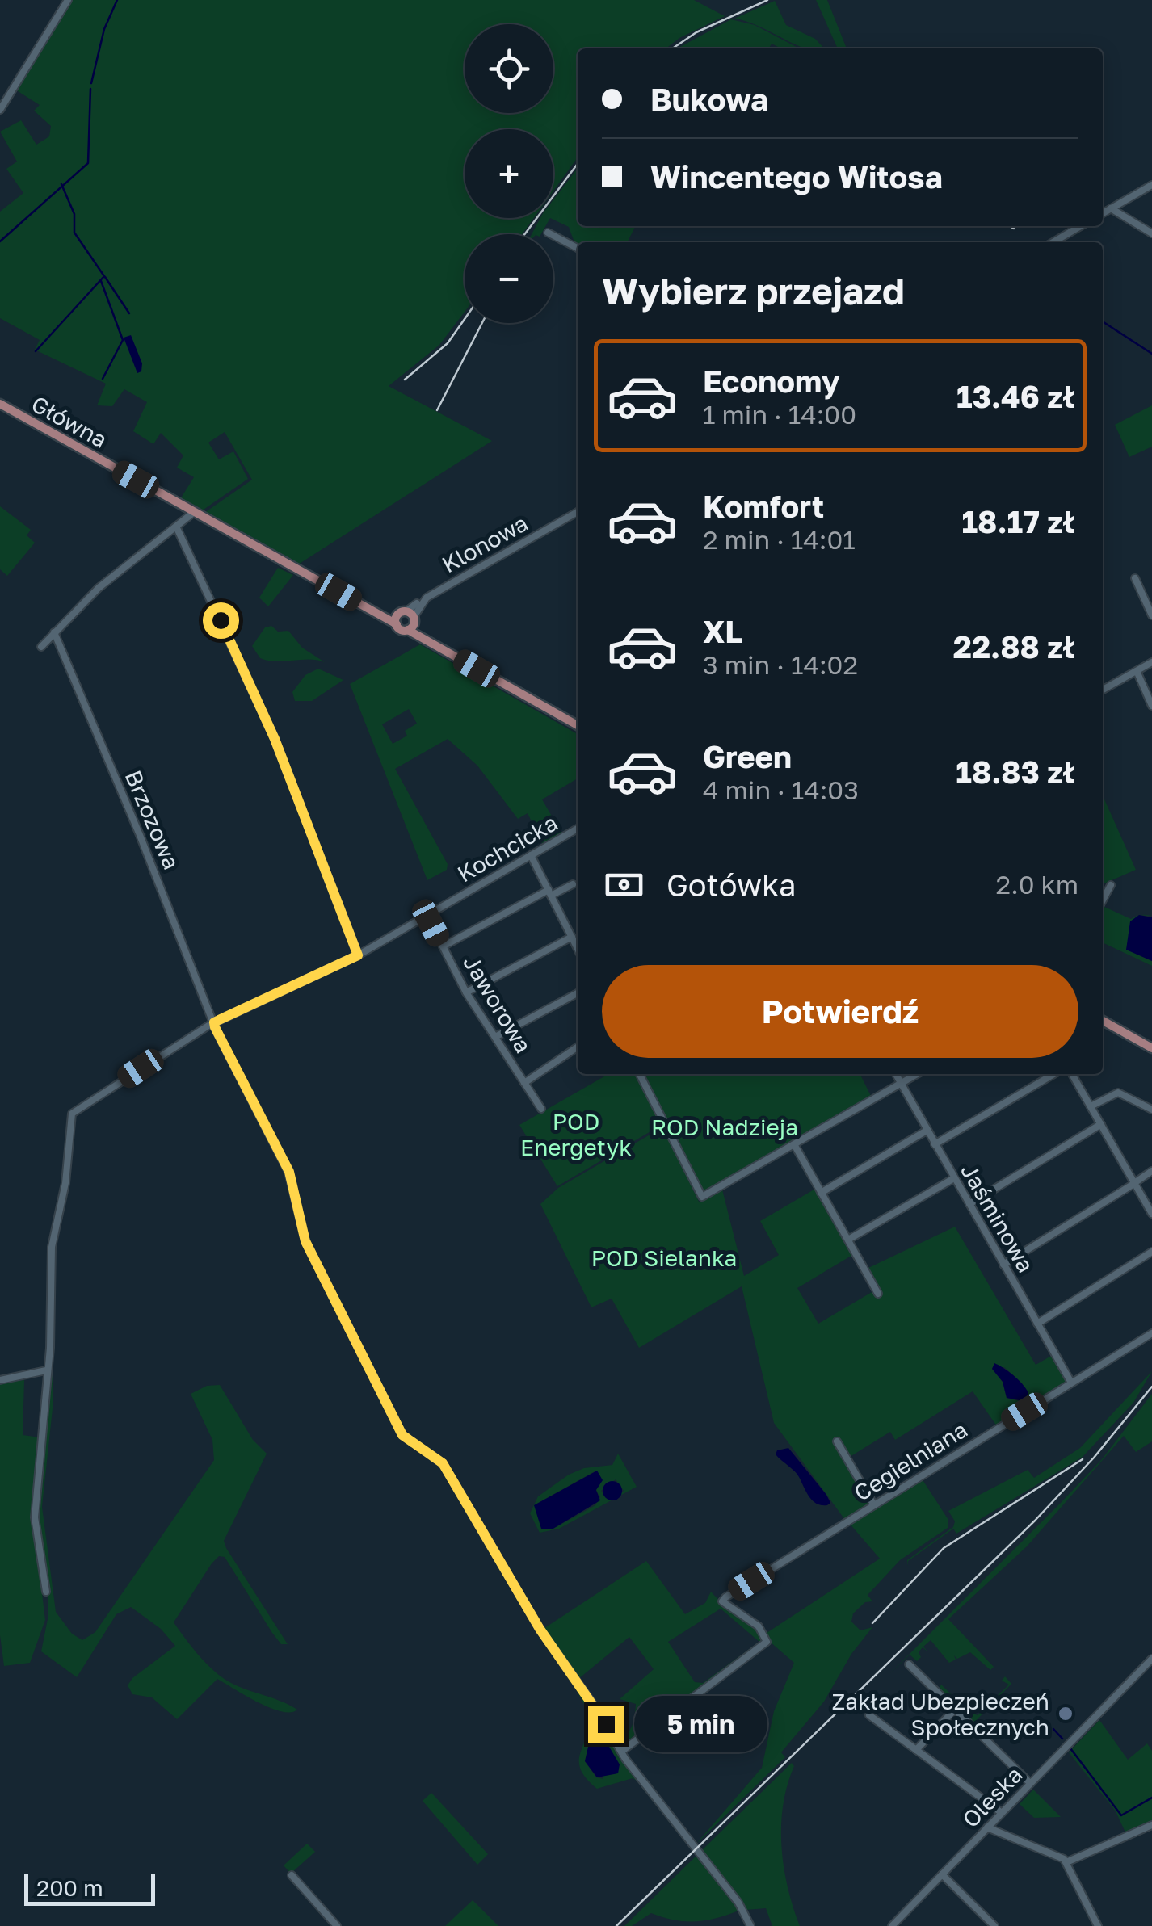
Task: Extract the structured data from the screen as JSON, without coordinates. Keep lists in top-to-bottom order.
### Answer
{
  "streets": {
    "main road": ["Główna"],
    "street": [
      "Klonowa",
      "Brzozowa",
      "Kochcicka",
      "Jaworowa",
      "Jaśminowa",
      "Cegielniana",
      "Oleska"
    ]
  },
  "crossings": [
    ["Główna", "Klonowa"],
    ["Brzozowa", "Kochcicka"],
    ["Brzozowa", "Cegielniana"],
    ["Kochcicka", "Jaworowa"],
    ["Jaśminowa", "Cegielniana"]
  ],
  "parks": ["POD Energetyk", "ROD Nadzieja", "POD Sielanka"],
  "places": ["Zakład Ubezpieczeń Społecznych"],
  "scale_bar": "200 m",
  "page": {
    "map_buttons": ["+", "−"],
    "banner": ["Bukowa", "Wincentego Witosa"],
    "heading": "Wybierz przejazd",
    "list": [
      {
        "name": "Economy",
        "note": "1 min · 14:00",
        "value": "13.46 zł"
      },
      {
        "name": "Komfort",
        "note": "2 min · 14:01",
        "value": "18.17 zł"
      },
      {
        "name": "XL",
        "note": "3 min · 14:02",
        "value": "22.88 zł"
      },
      {
        "name": "Green",
        "note": "4 min · 14:03",
        "value": "18.83 zł"
      }
    ],
    "pay": ["Gotówka", "2.0 km"],
    "buttons": "Potwierdź",
    "bubble": "5 min",
    "scale": "200 m"
  }
}
